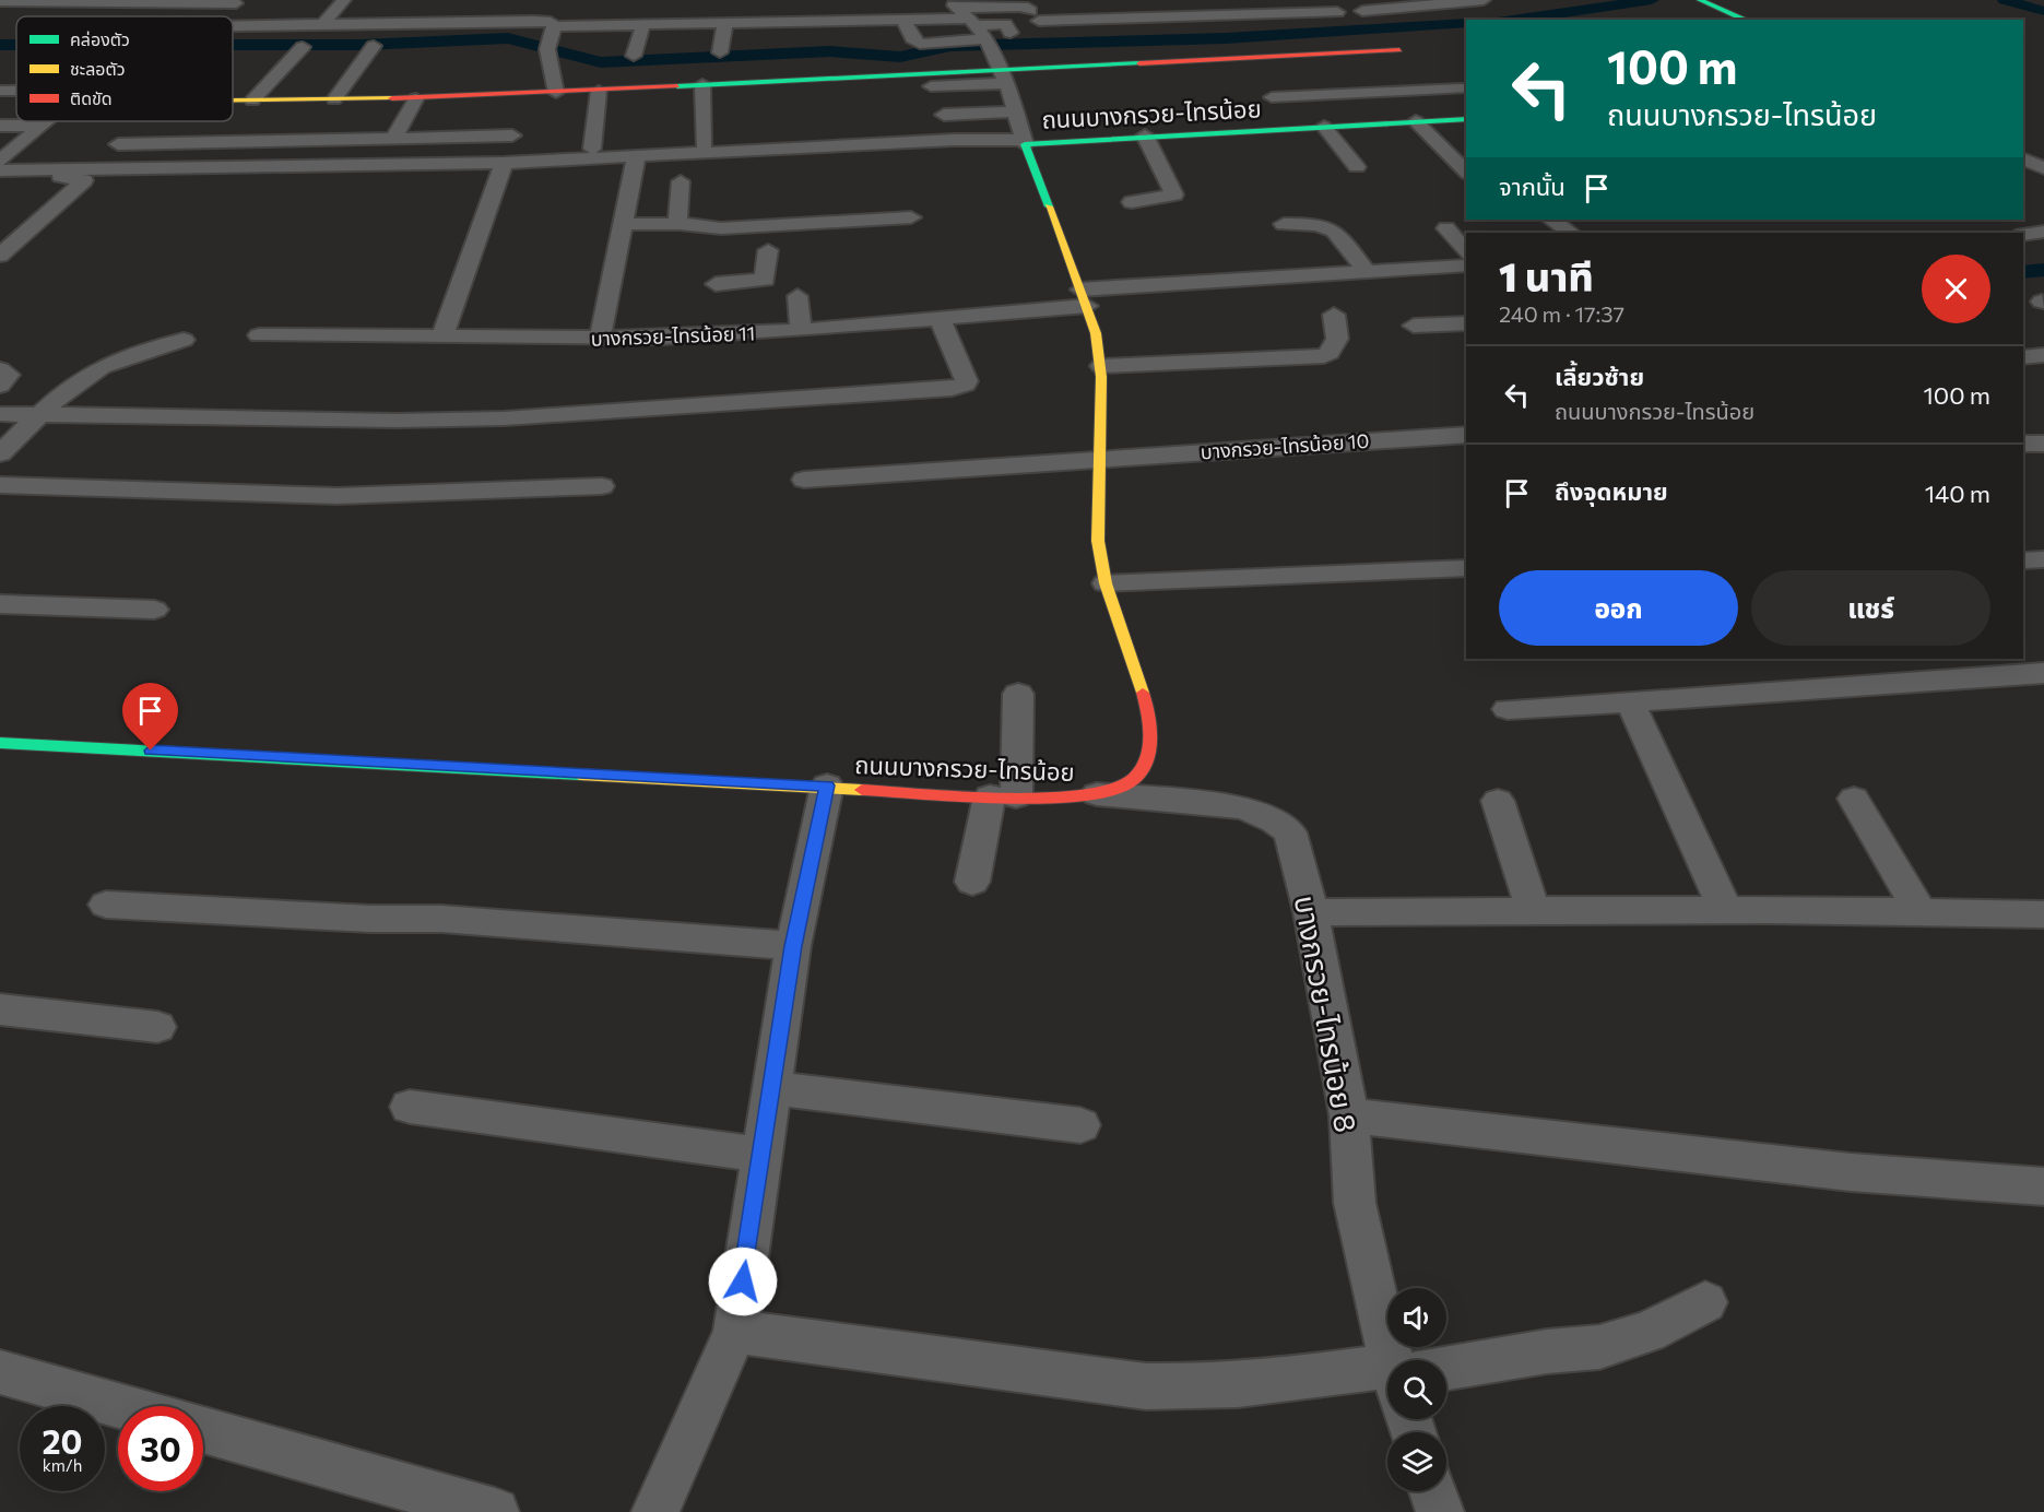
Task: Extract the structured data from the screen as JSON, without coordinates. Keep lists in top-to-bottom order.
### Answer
{
  "streets": {
    "main road": ["ถนนบางกรวย-ไทรน้อย"],
    "street": ["บางกรวย-ไทรน้อย 11", "บางกรวย-ไทรน้อย 10", "บางกรวย-ไทรน้อย 8"]
  },
  "crossings": [
    ["ถนนบางกรวย-ไทรน้อย", "บางกรวย-ไทรน้อย 11"],
    ["ถนนบางกรวย-ไทรน้อย", "บางกรวย-ไทรน้อย 10"],
    ["ถนนบางกรวย-ไทรน้อย", "บางกรวย-ไทรน้อย 8"]
  ],
  "legend": ["คล่องตัว", "ชะลอตัว", "ติดขัด"],
  "page": {
    "turn": ["100 m", "ถนนบางกรวย-ไทรน้อย"],
    "then": "จากนั้น",
    "heading": ["1 นาที", "240 m · 17:37"],
    "list": [
      {
        "name": "เลี้ยวซ้าย",
        "note": "ถนนบางกรวย-ไทรน้อย",
        "value": "100 m"
      },
      {
        "name": "ถึงจุดหมาย",
        "value": "140 m"
      }
    ],
    "buttons": ["ออก", "แชร์"],
    "speed": "20 km/h",
    "limit": "30"
  }
}
